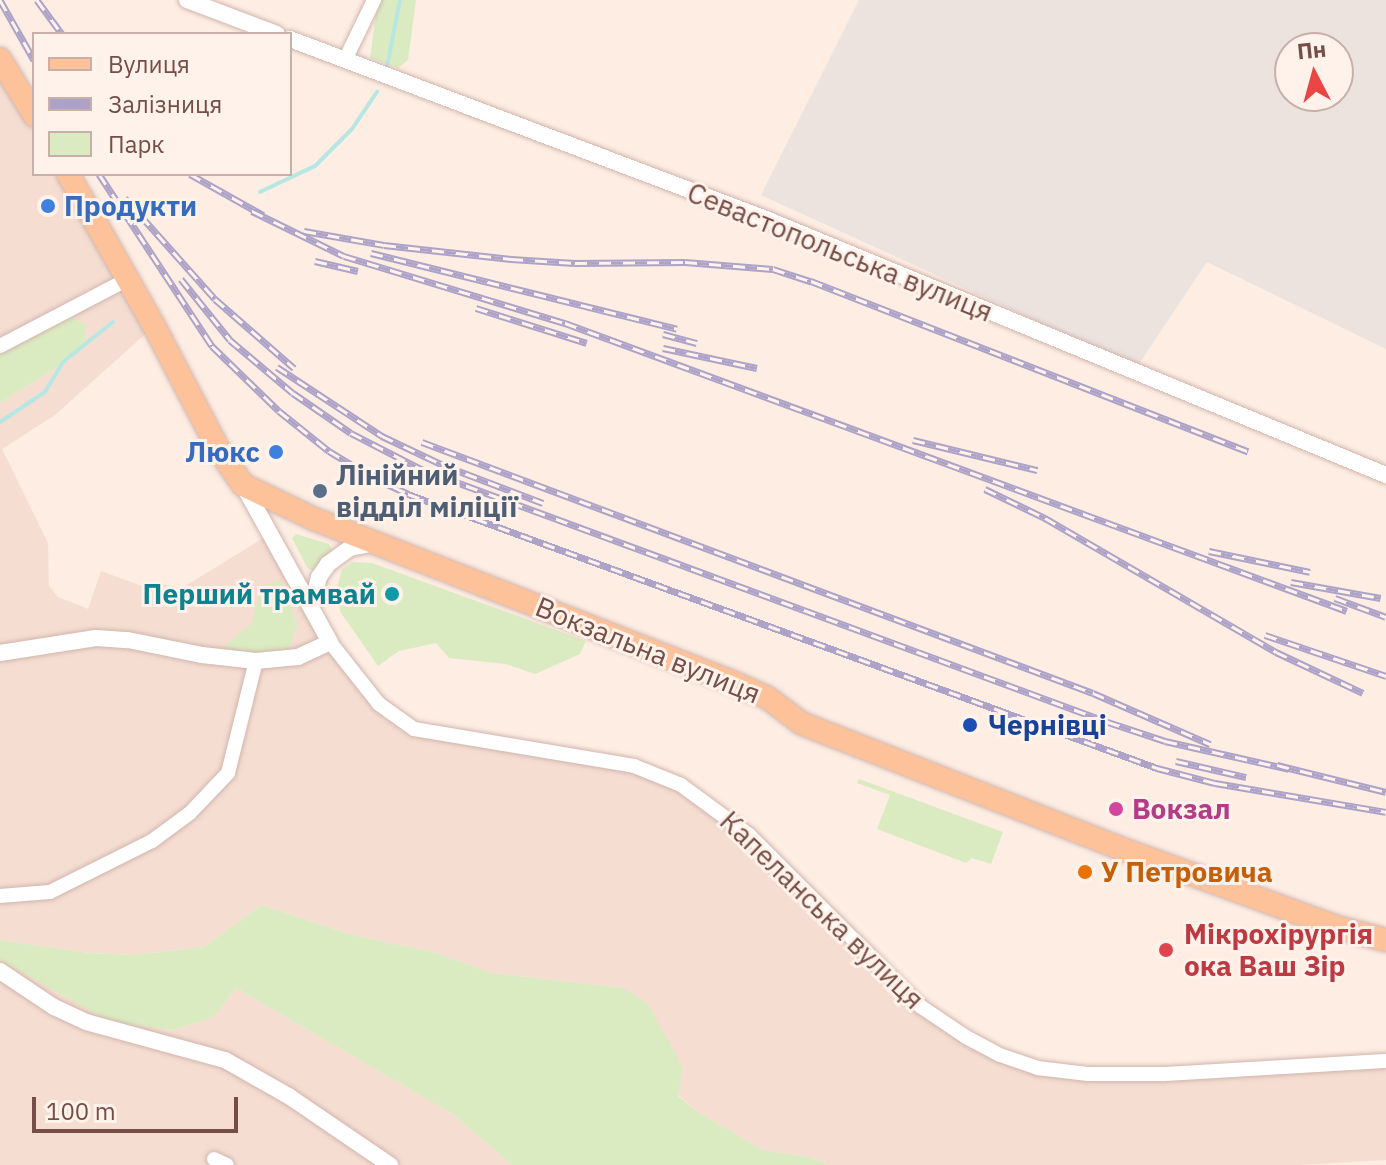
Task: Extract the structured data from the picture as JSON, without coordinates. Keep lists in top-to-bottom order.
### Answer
{
  "streets": {
    "main road": ["Вокзальна вулиця"],
    "street": ["Севастопольська вулиця", "Капеланська вулиця"]
  },
  "crossings": [
    ["Вокзальна вулиця", "Капеланська вулиця"]
  ],
  "places": [
    "Продукти",
    "Люкс",
    "Лінійний відділ міліції",
    "Перший трамвай",
    "Чернівці",
    "Вокзал",
    "У Петровича",
    "Мікрохірургія ока Ваш Зір"
  ],
  "legend": ["Вулиця", "Залізниця", "Парк"],
  "scale_bar": "100 m",
  "north": "top"
}
